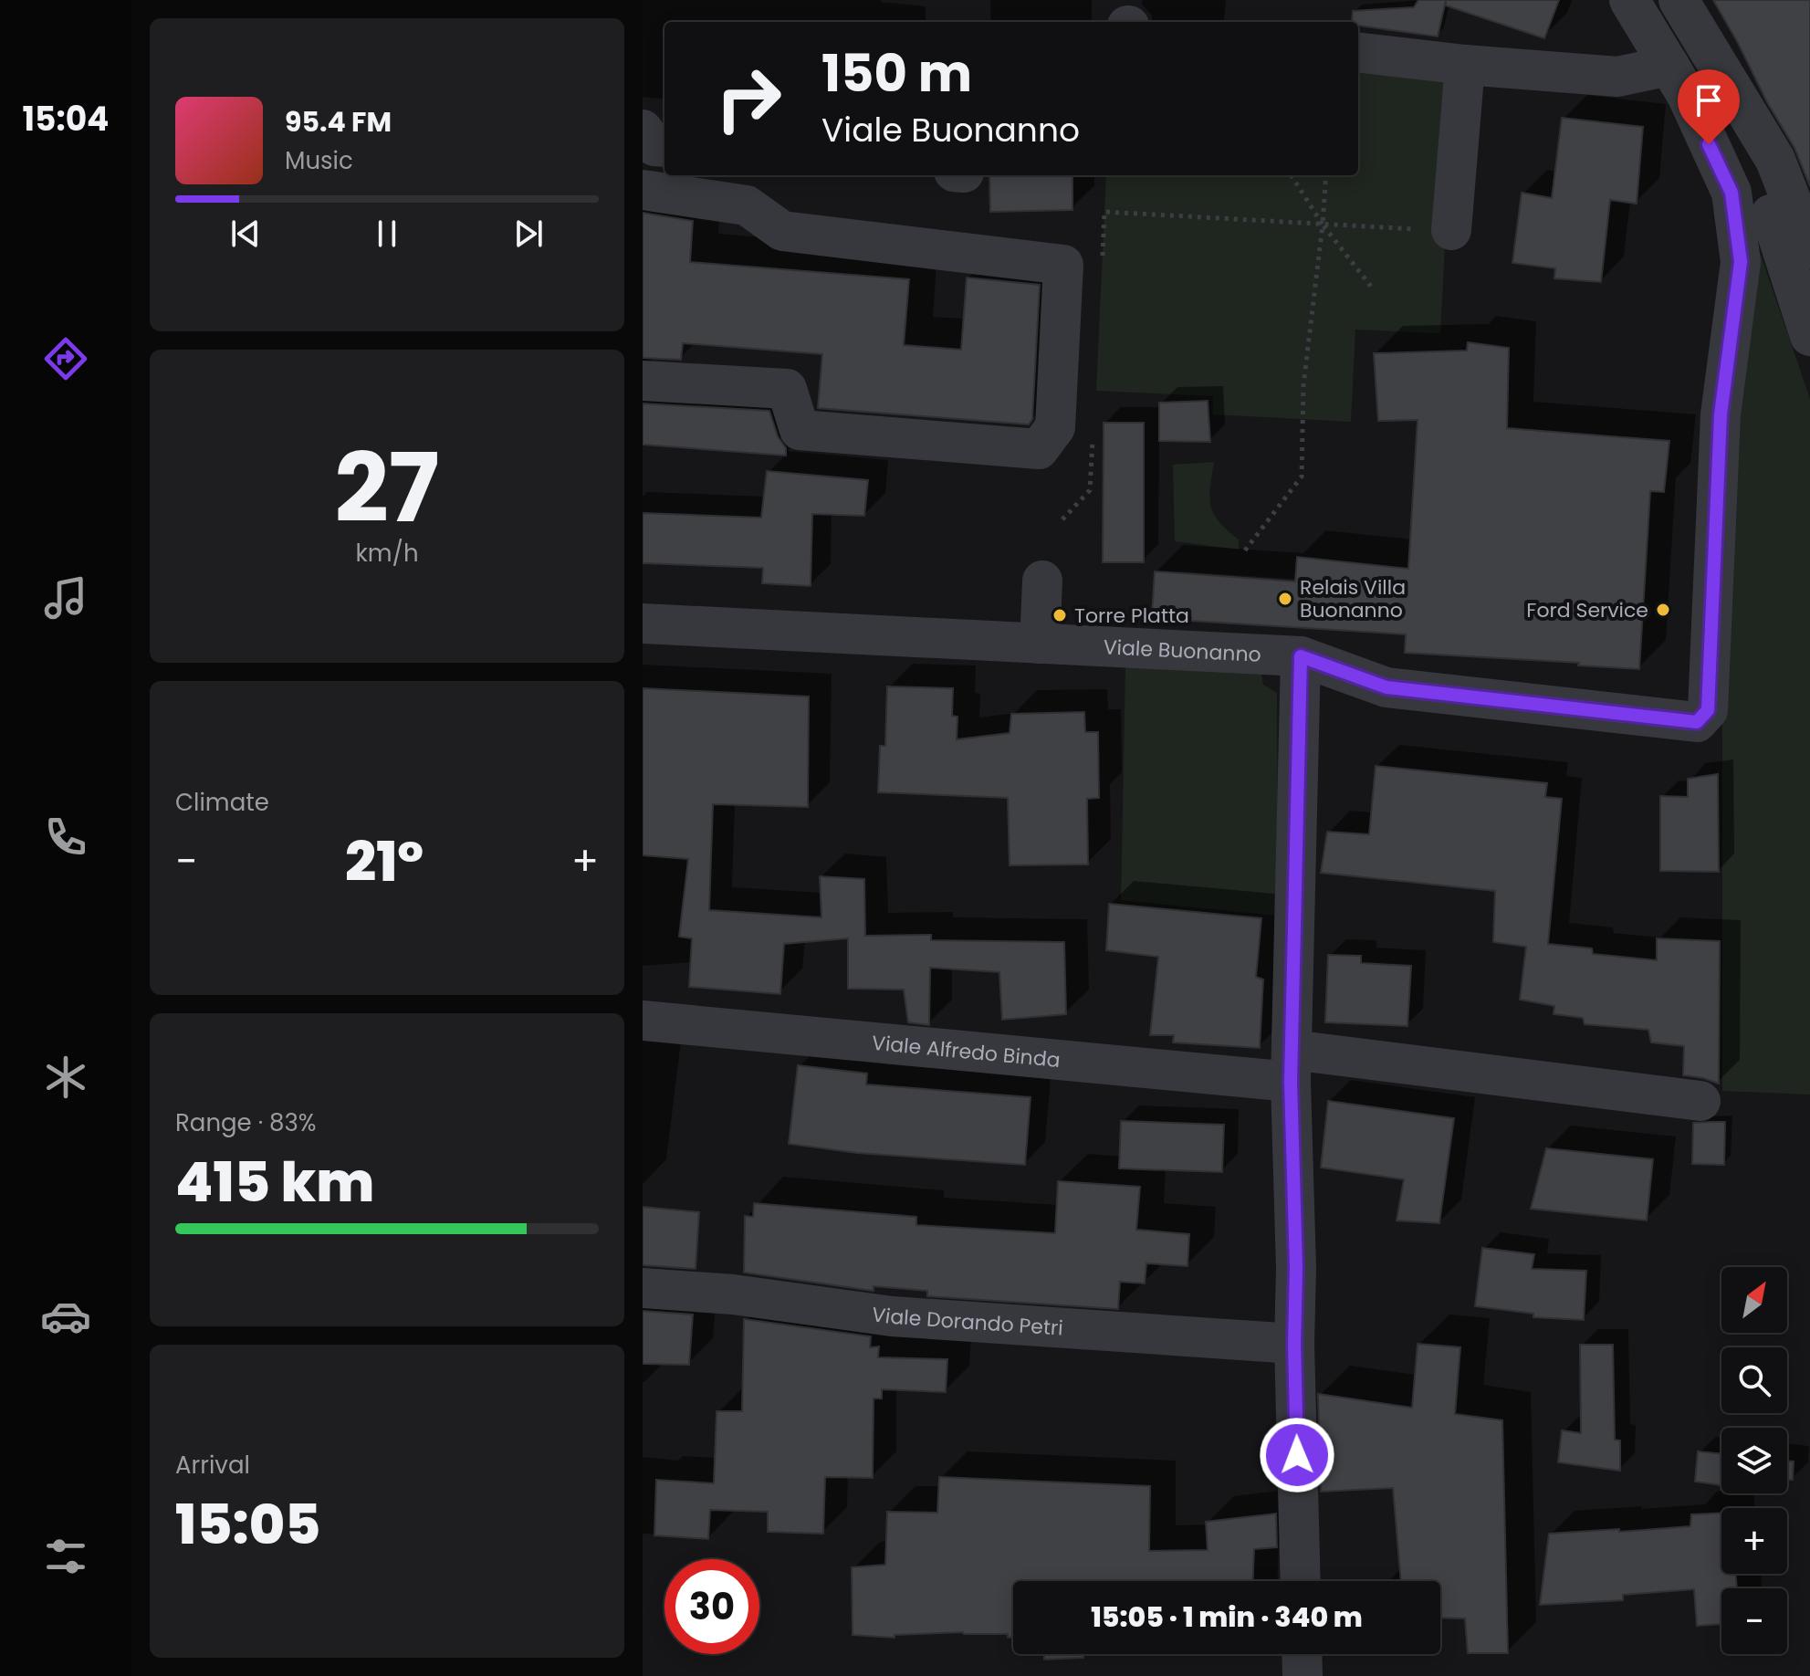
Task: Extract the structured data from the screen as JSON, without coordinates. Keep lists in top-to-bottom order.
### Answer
{
  "streets": {
    "street": ["Viale Buonanno", "Viale Alfredo Binda", "Viale Dorando Petri"]
  },
  "places": ["Relais Villa Buonanno", "Ford Service", "Torre Platta"],
  "north": "top right",
  "page": {
    "tabs": "15:04",
    "turn": ["150 m", "Viale Buonanno"],
    "song": ["95.4 FM", "Music"],
    "tile": [
      ["27", "km/h"],
      "Climate",
      ["Range · 83%", "415 km"],
      ["Arrival", "15:05"]
    ],
    "heat": ["−", "21°", "+"],
    "map_buttons": ["+", "−"],
    "limit": "30",
    "trip": "15:05 · 1 min · 340 m"
  }
}
